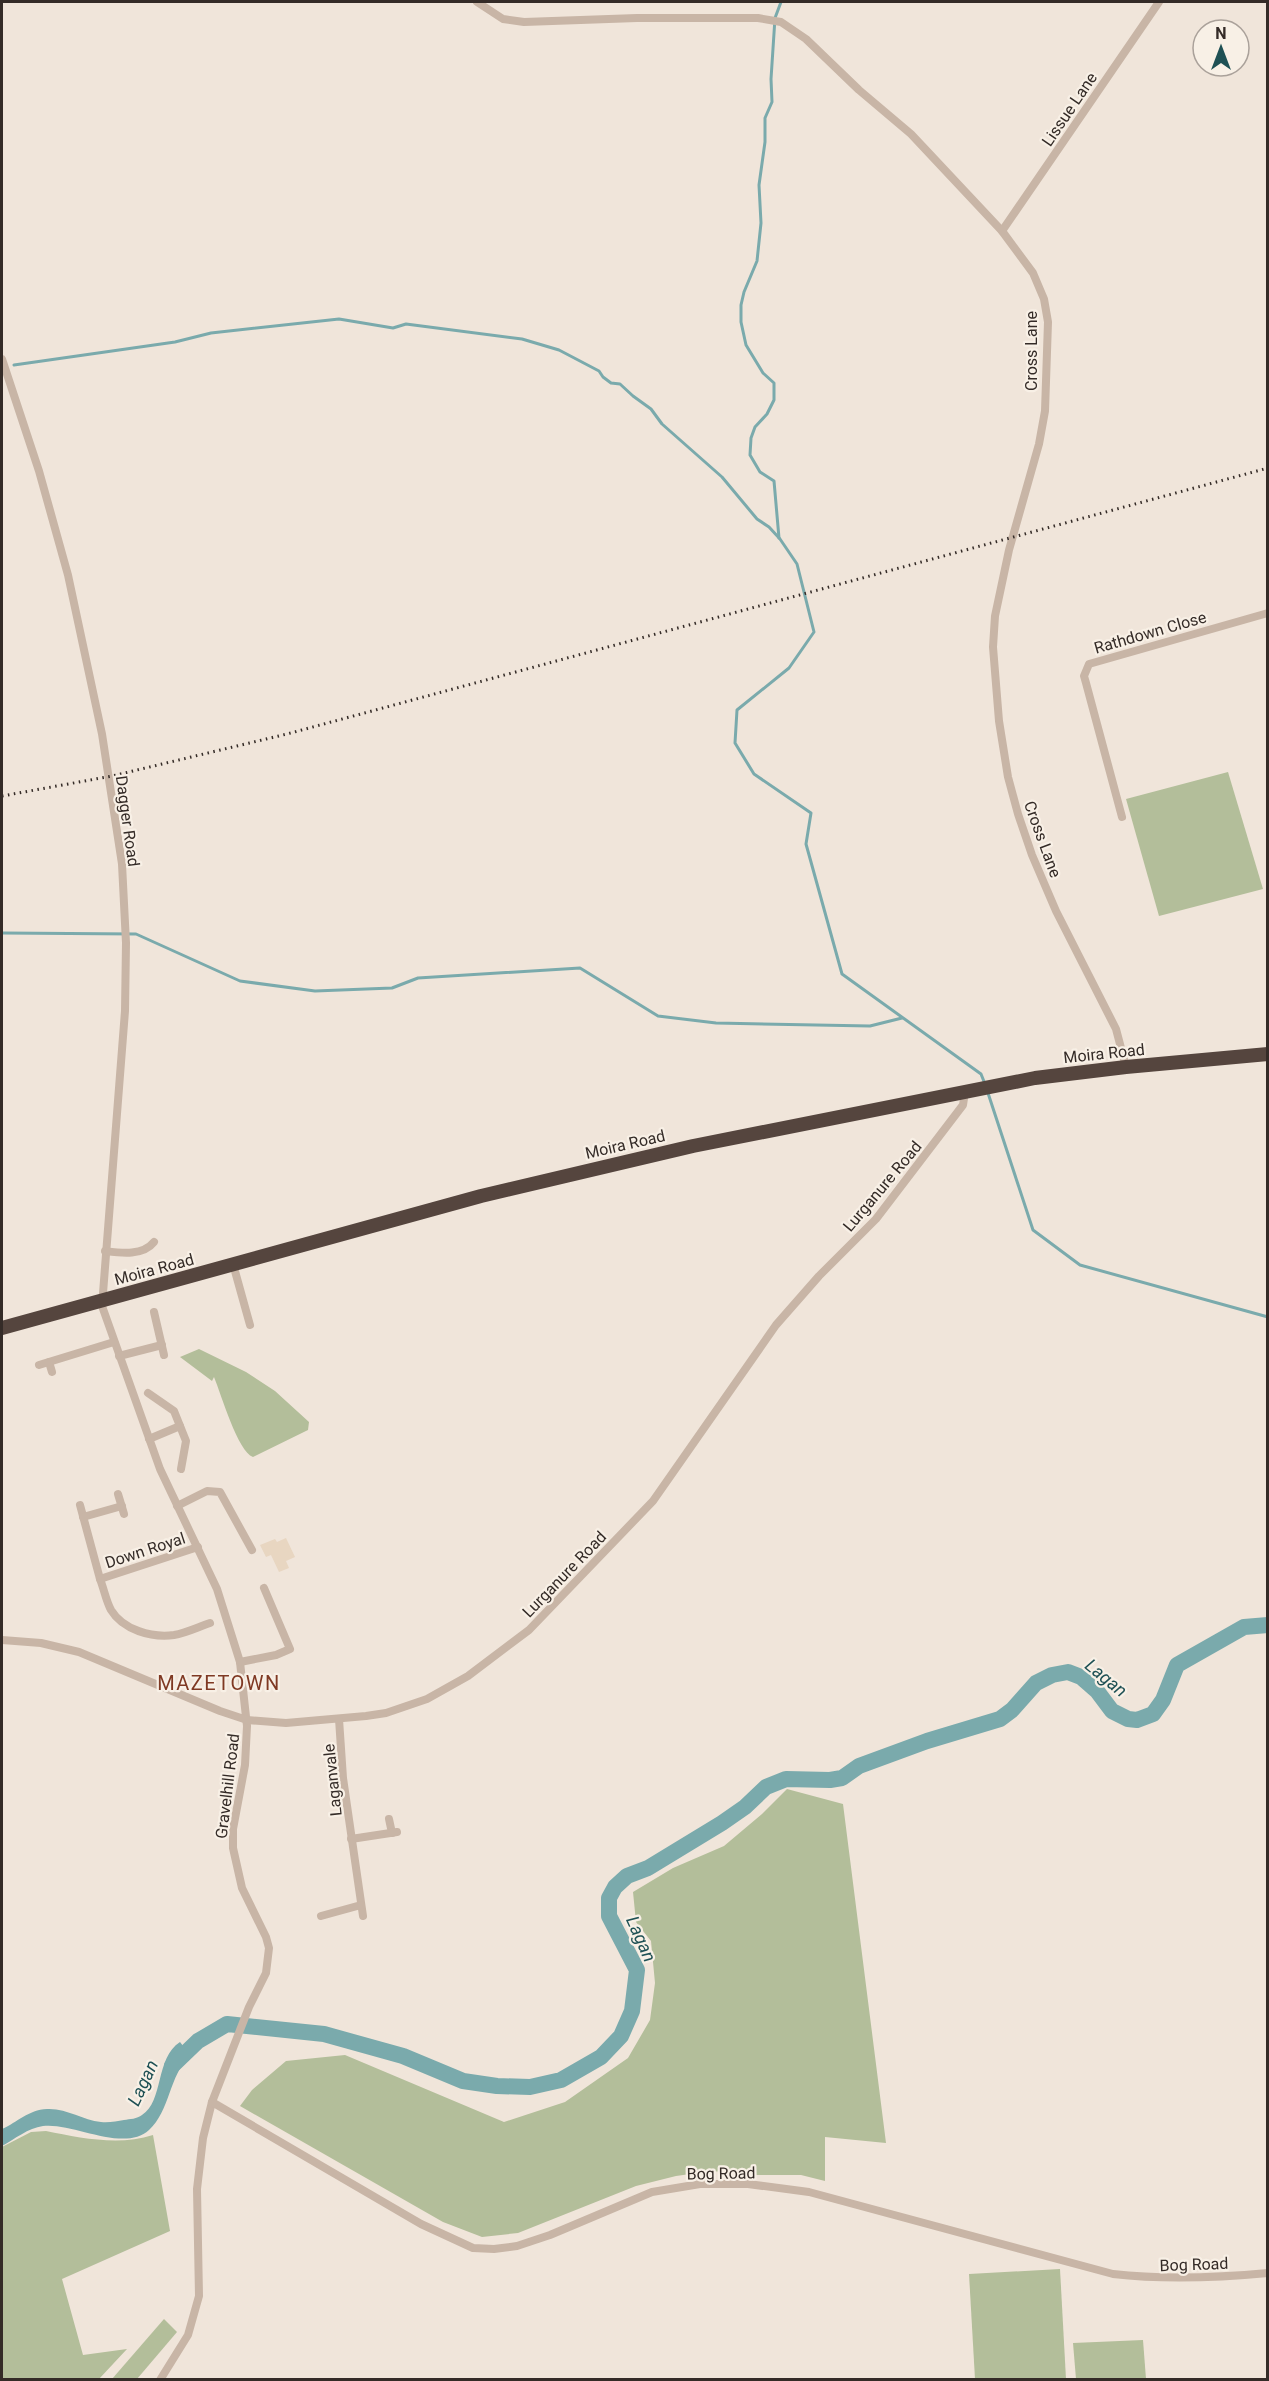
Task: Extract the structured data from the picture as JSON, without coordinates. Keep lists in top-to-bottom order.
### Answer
{
  "streets": {
    "highway": ["Moira Road"],
    "street": [
      "Lissue Lane",
      "Cross Lane",
      "Rathdown Close",
      "Dagger Road",
      "Lurganure Road",
      "Down Royal",
      "Laganvale",
      "Gravelhill Road",
      "Bog Road"
    ]
  },
  "crossings": [
    ["Lissue Lane", "Cross Lane"],
    ["Cross Lane", "Moira Road"],
    ["Dagger Road", "Moira Road"],
    ["Dagger Road", "Gravelhill Road"],
    ["Moira Road", "Lurganure Road"],
    ["Moira Road", "Gravelhill Road"],
    ["Lurganure Road", "Laganvale"],
    ["Lurganure Road", "Gravelhill Road"],
    ["Down Royal", "Gravelhill Road"],
    ["Gravelhill Road", "Bog Road"]
  ],
  "districts": ["MAZETOWN"],
  "water": ["Lagan"],
  "north": "top"
}
